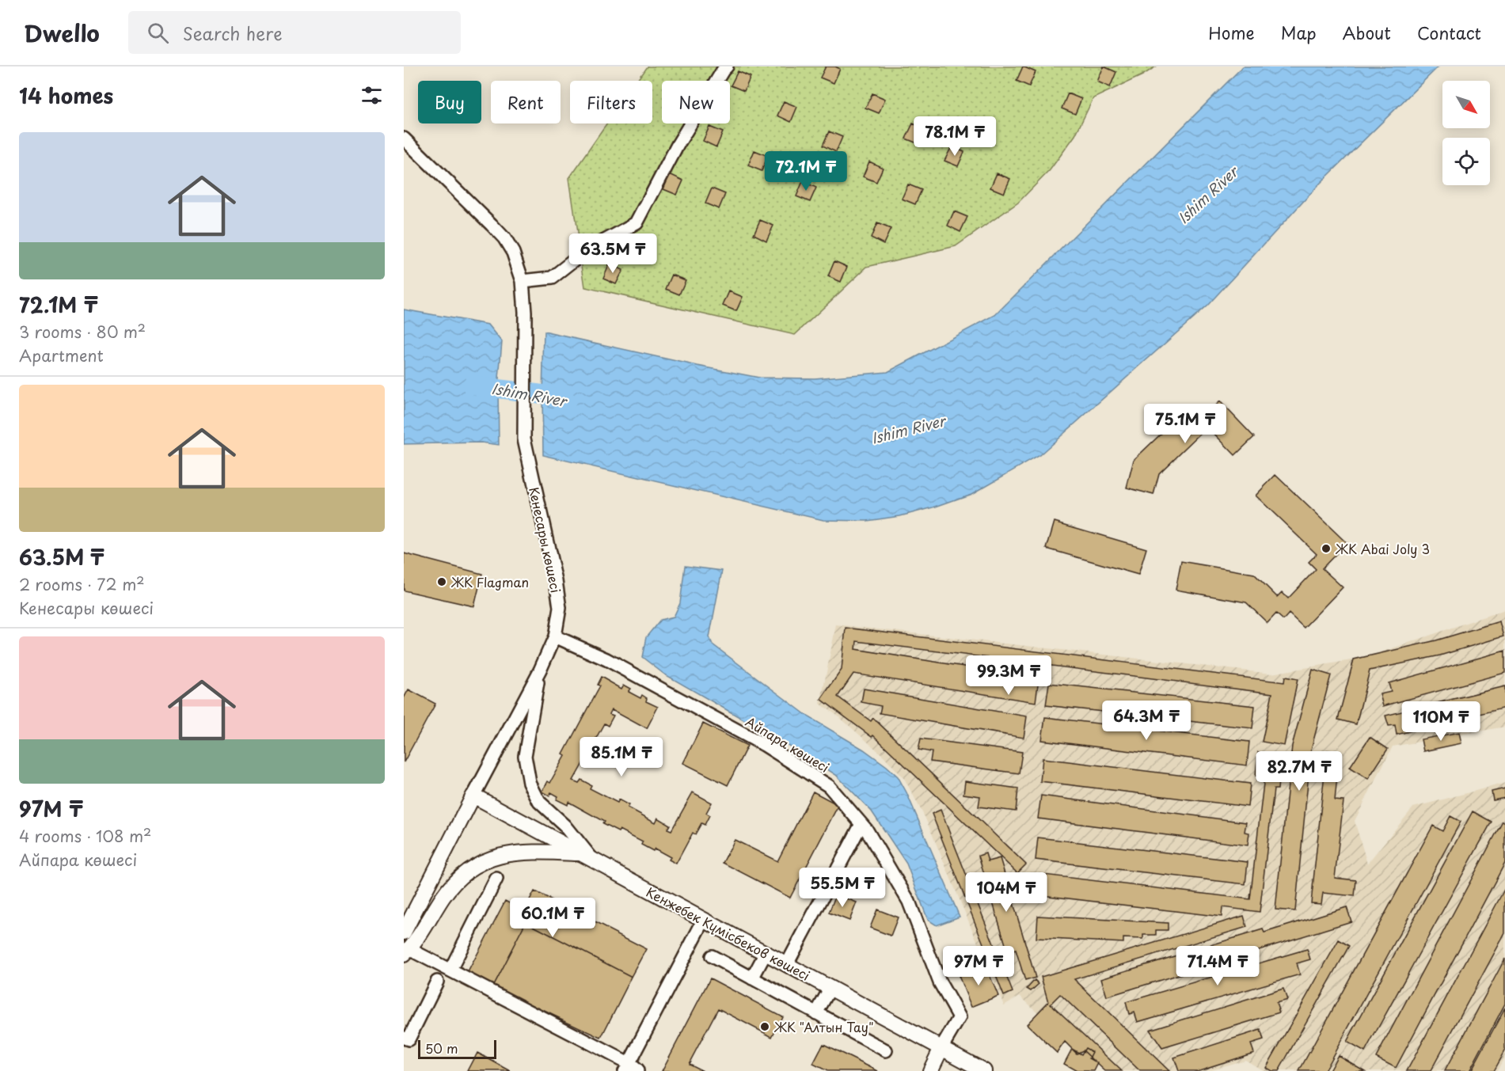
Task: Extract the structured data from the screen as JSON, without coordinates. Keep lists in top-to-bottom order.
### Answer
{
  "streets": {
    "street": ["Кенесары көшесі", "Айпара көшесі", "Кенжебек Күмісбеков көшесі"]
  },
  "crossings": [
    ["Кенесары көшесі", "Айпара көшесі"],
    ["Кенесары көшесі", "Кенжебек Күмісбеков көшесі"],
    ["Айпара көшесі", "Кенжебек Күмісбеков көшесі"]
  ],
  "water": ["Ishim River"],
  "places": ["ЖК Abai Joly 3", "ЖК Flagman", "ЖК \"Алтын Тау\""],
  "scale_bar": "50 m",
  "north": "bottom right",
  "page": {
    "header": "Dwello",
    "search": "Search here",
    "nav": [
      "Home",
      "Map",
      "About",
      "Contact"
    ],
    "heading": "14 homes",
    "chip": [
      "Buy",
      "Rent",
      "Filters",
      "New"
    ],
    "price": [
      "78.1M ₸",
      "72.1M ₸",
      "63.5M ₸",
      "75.1M ₸",
      "99.3M ₸",
      "64.3M ₸",
      "110M ₸",
      "85.1M ₸",
      "82.7M ₸",
      "55.5M ₸",
      "104M ₸",
      "60.1M ₸",
      "97M ₸",
      "71.4M ₸"
    ],
    "list": [
      {
        "name": "72.1M ₸",
        "note": "3 rooms · 80 m² · Apartment"
      },
      {
        "name": "63.5M ₸",
        "note": "2 rooms · 72 m² · Кенесары көшесі"
      },
      {
        "name": "97M ₸",
        "note": "4 rooms · 108 m² · Айпара көшесі"
      }
    ],
    "scale": "50 m"
  }
}
